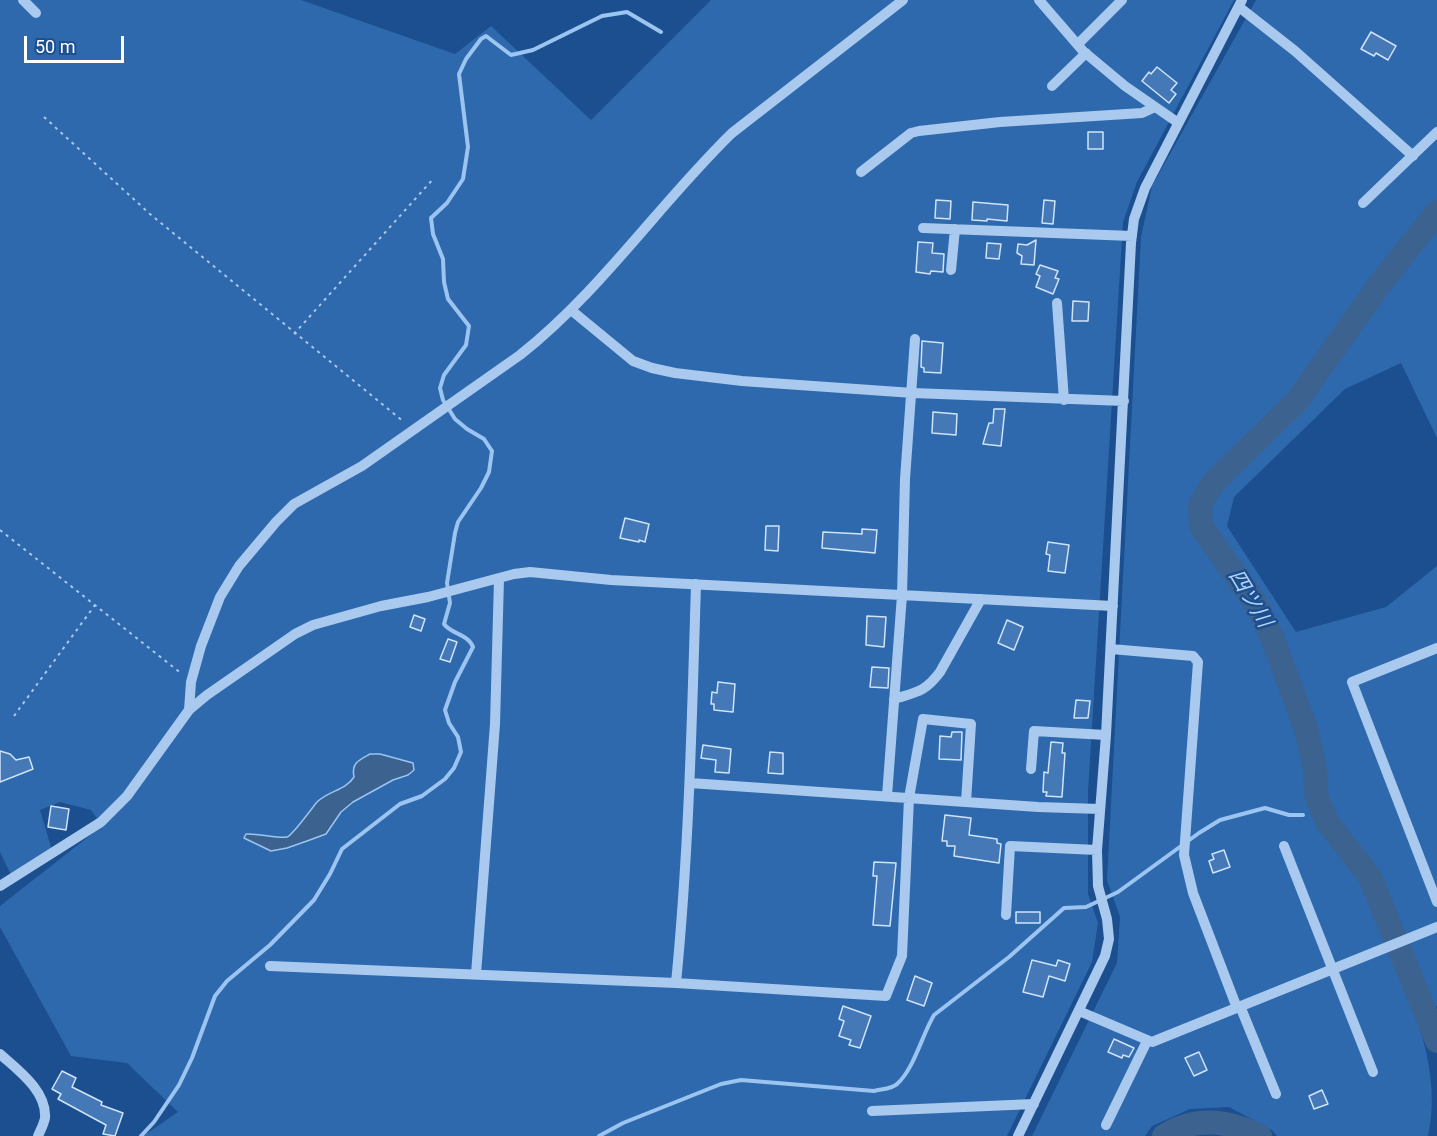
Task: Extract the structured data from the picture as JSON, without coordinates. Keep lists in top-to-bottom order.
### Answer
{
  "water": ["四ツ川"],
  "scale_bar": "50 m"
}
